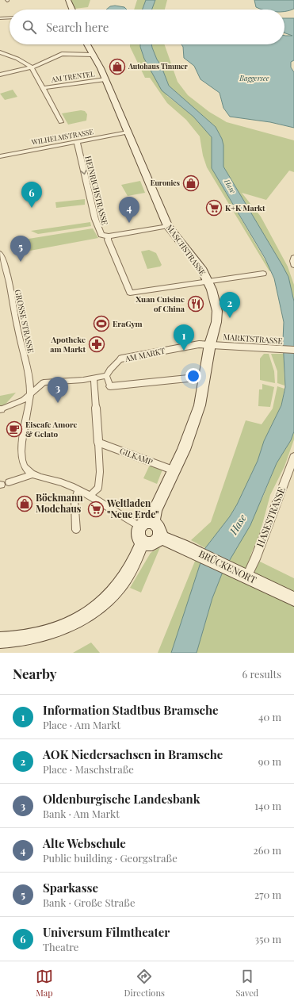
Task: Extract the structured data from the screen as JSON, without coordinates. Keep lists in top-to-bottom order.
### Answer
{
  "streets": {
    "main road": ["MASCHSTRASSE", "BRÜCKENORT"],
    "street": [
      "AM TRENTEL",
      "WILHELMSTRASSE",
      "HEINRICHSTRASSE",
      "GROSSE STRASSE",
      "MARKTSTRASSE",
      "AM MARKT",
      "GILKAMP",
      "HASESTRASSE"
    ]
  },
  "crossings": [
    ["AM TRENTEL", "MASCHSTRASSE"],
    ["WILHELMSTRASSE", "HEINRICHSTRASSE"],
    ["WILHELMSTRASSE", "MASCHSTRASSE"],
    ["MASCHSTRASSE", "MARKTSTRASSE"],
    ["MASCHSTRASSE", "AM MARKT"],
    ["MASCHSTRASSE", "GILKAMP"],
    ["MASCHSTRASSE", "BRÜCKENORT"],
    ["MARKTSTRASSE", "AM MARKT"],
    ["HASESTRASSE", "BRÜCKENORT"]
  ],
  "one_way": ["HEINRICHSTRASSE"],
  "water": ["Baggersee", "Hase"],
  "places": {
    "shop": ["Autohaus Timmer", "Euronics", "Böckmann Modehaus"],
    "supermarket": ["K+K Markt", "Weltladen \"Neue Erde\""],
    "restaurant": ["Xuan Cuisine of China"],
    "sports": ["EraGym"],
    "pharmacy": ["Apotheke am Markt"],
    "cafe": ["Eiscafe Amore & Gelato"]
  },
  "page": {
    "search": "Search here",
    "pins": [
      "6",
      "4",
      "5",
      "2",
      "1",
      "3"
    ],
    "heading": ["Nearby", "6 results"],
    "list": [
      {
        "mark": "1",
        "name": "Information Stadtbus Bramsche",
        "note": "Place · Am Markt",
        "value": "40 m"
      },
      {
        "mark": "2",
        "name": "AOK Niedersachsen in Bramsche",
        "note": "Place · Maschstraße",
        "value": "90 m"
      },
      {
        "mark": "3",
        "name": "Oldenburgische Landesbank",
        "note": "Bank · Am Markt",
        "value": "140 m"
      },
      {
        "mark": "4",
        "name": "Alte Webschule",
        "note": "Public building · Georgstraße",
        "value": "260 m"
      },
      {
        "mark": "5",
        "name": "Sparkasse",
        "note": "Bank · Große Straße",
        "value": "270 m"
      },
      {
        "mark": "6",
        "name": "Universum Filmtheater",
        "note": "Theatre",
        "value": "350 m"
      }
    ],
    "nav": ["Map", "Directions", "Saved"]
  }
}
